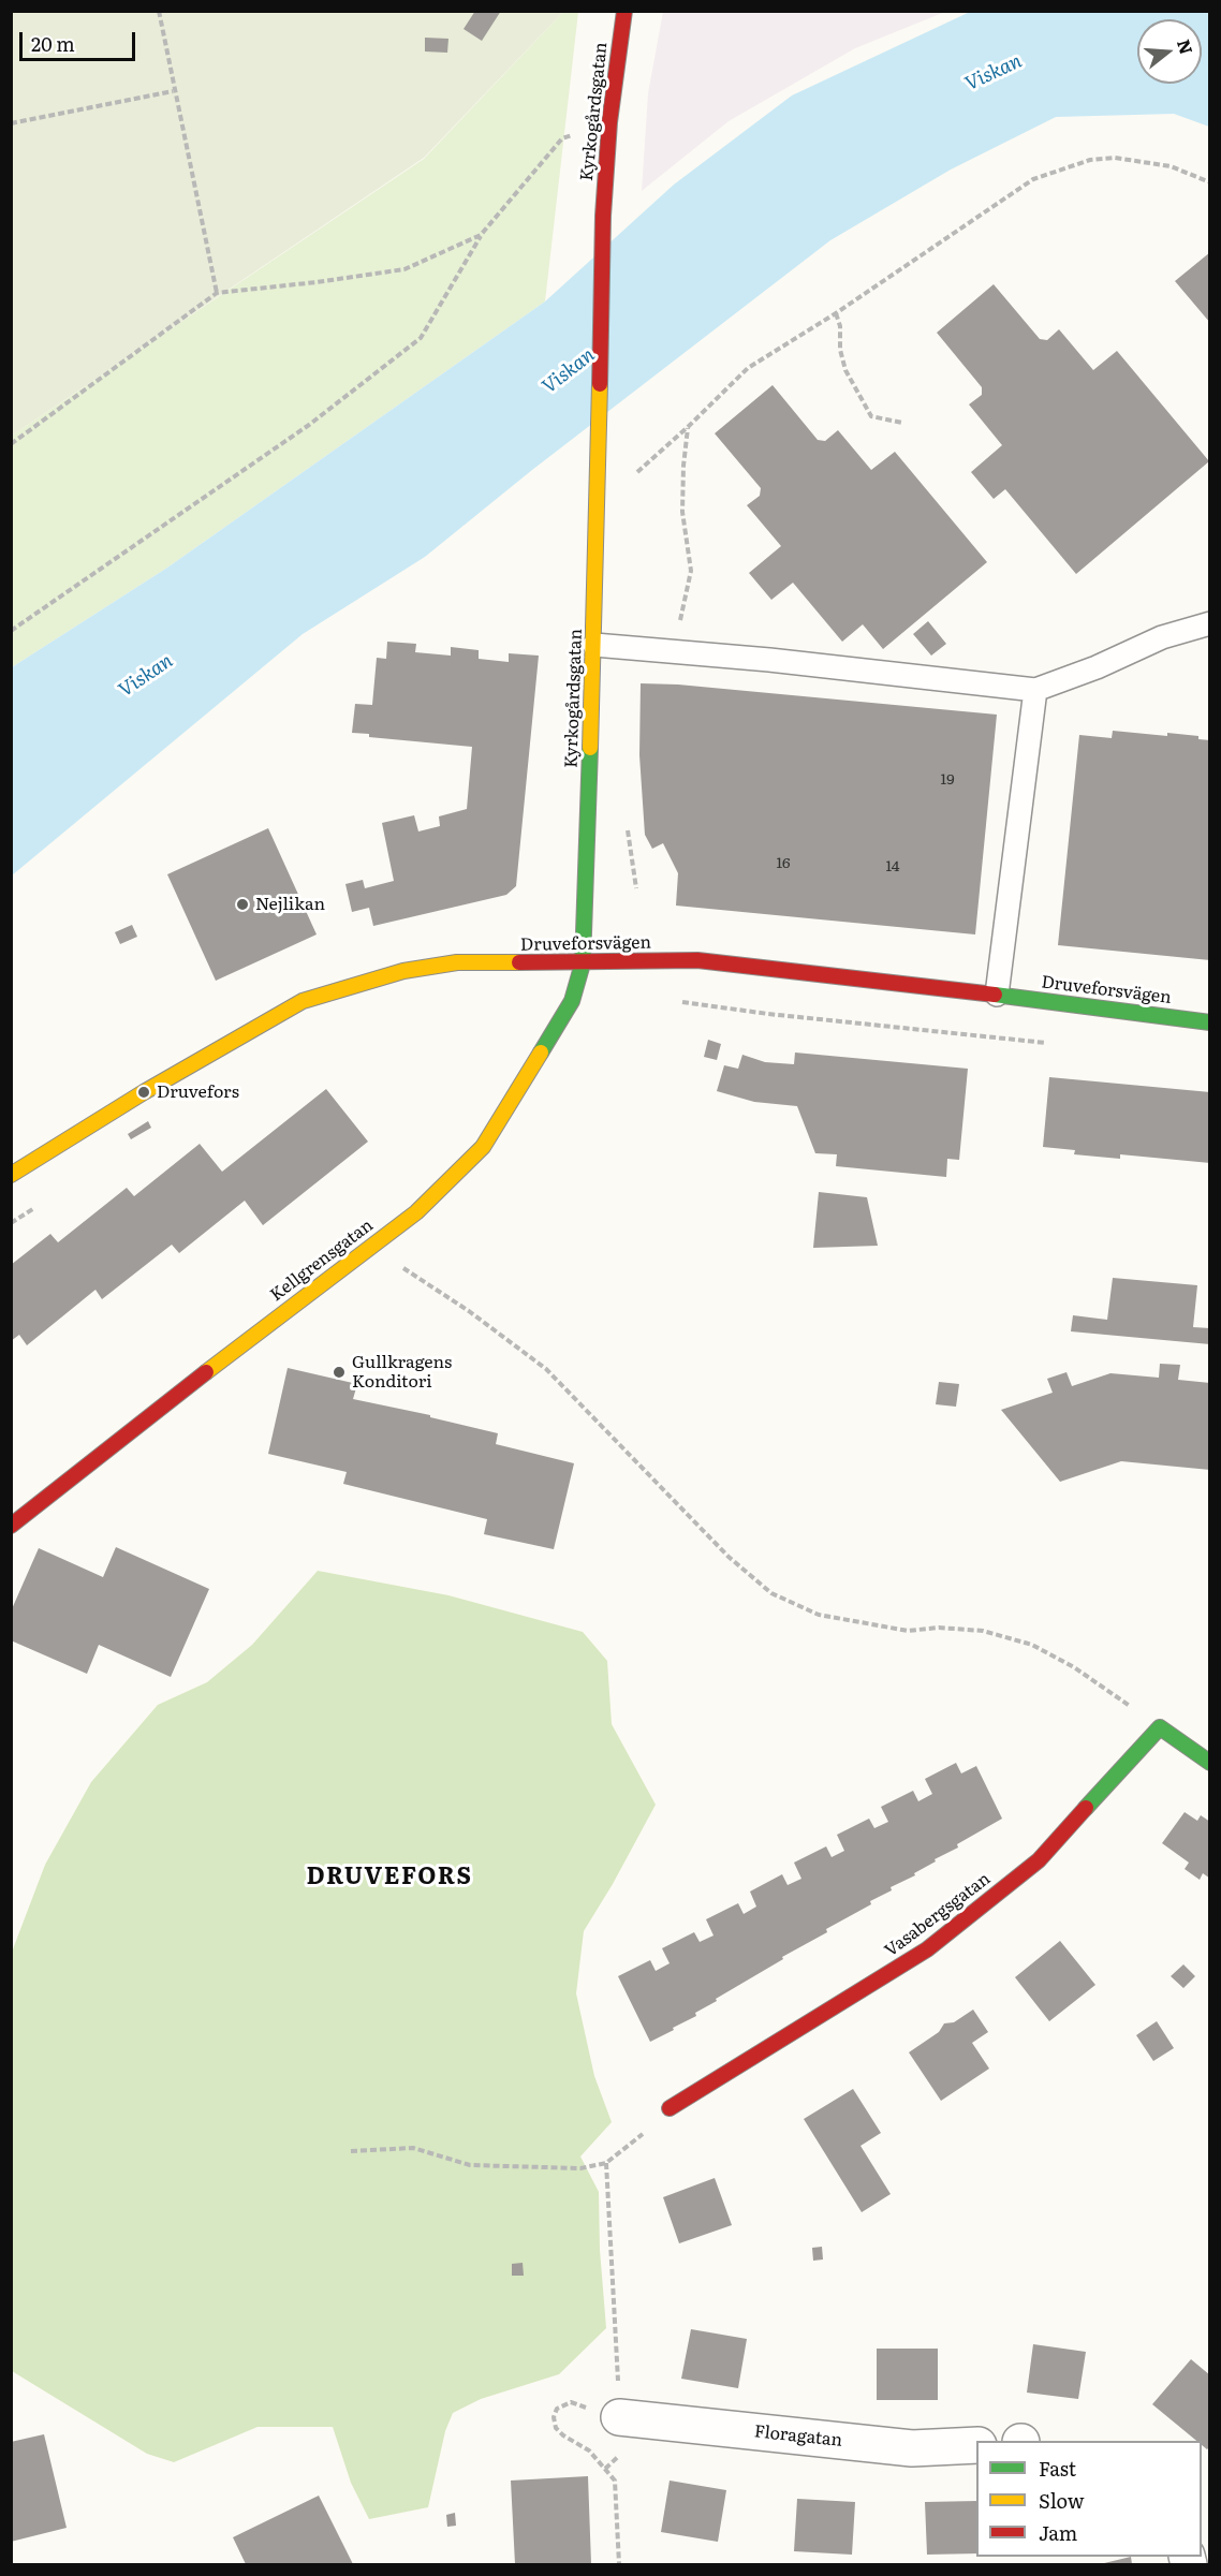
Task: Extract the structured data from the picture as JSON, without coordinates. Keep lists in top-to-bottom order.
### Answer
{
  "streets": {
    "street": [
      "Kyrkogårdsgatan",
      "Druveforsvägen",
      "Kellgrensgatan",
      "Vasabergsgatan",
      "Floragatan"
    ]
  },
  "crossings": [
    ["Kyrkogårdsgatan", "Druveforsvägen"],
    ["Kyrkogårdsgatan", "Kellgrensgatan"],
    ["Druveforsvägen", "Kellgrensgatan"]
  ],
  "districts": ["DRUVEFORS"],
  "water": ["Viskan"],
  "places": ["Nejlikan", "Druvefors", "Gullkragens Konditori"],
  "house_numbers": ["19", "16", "14"],
  "legend": ["Fast", "Slow", "Jam"],
  "scale_bar": "20 m",
  "north": "right"
}
